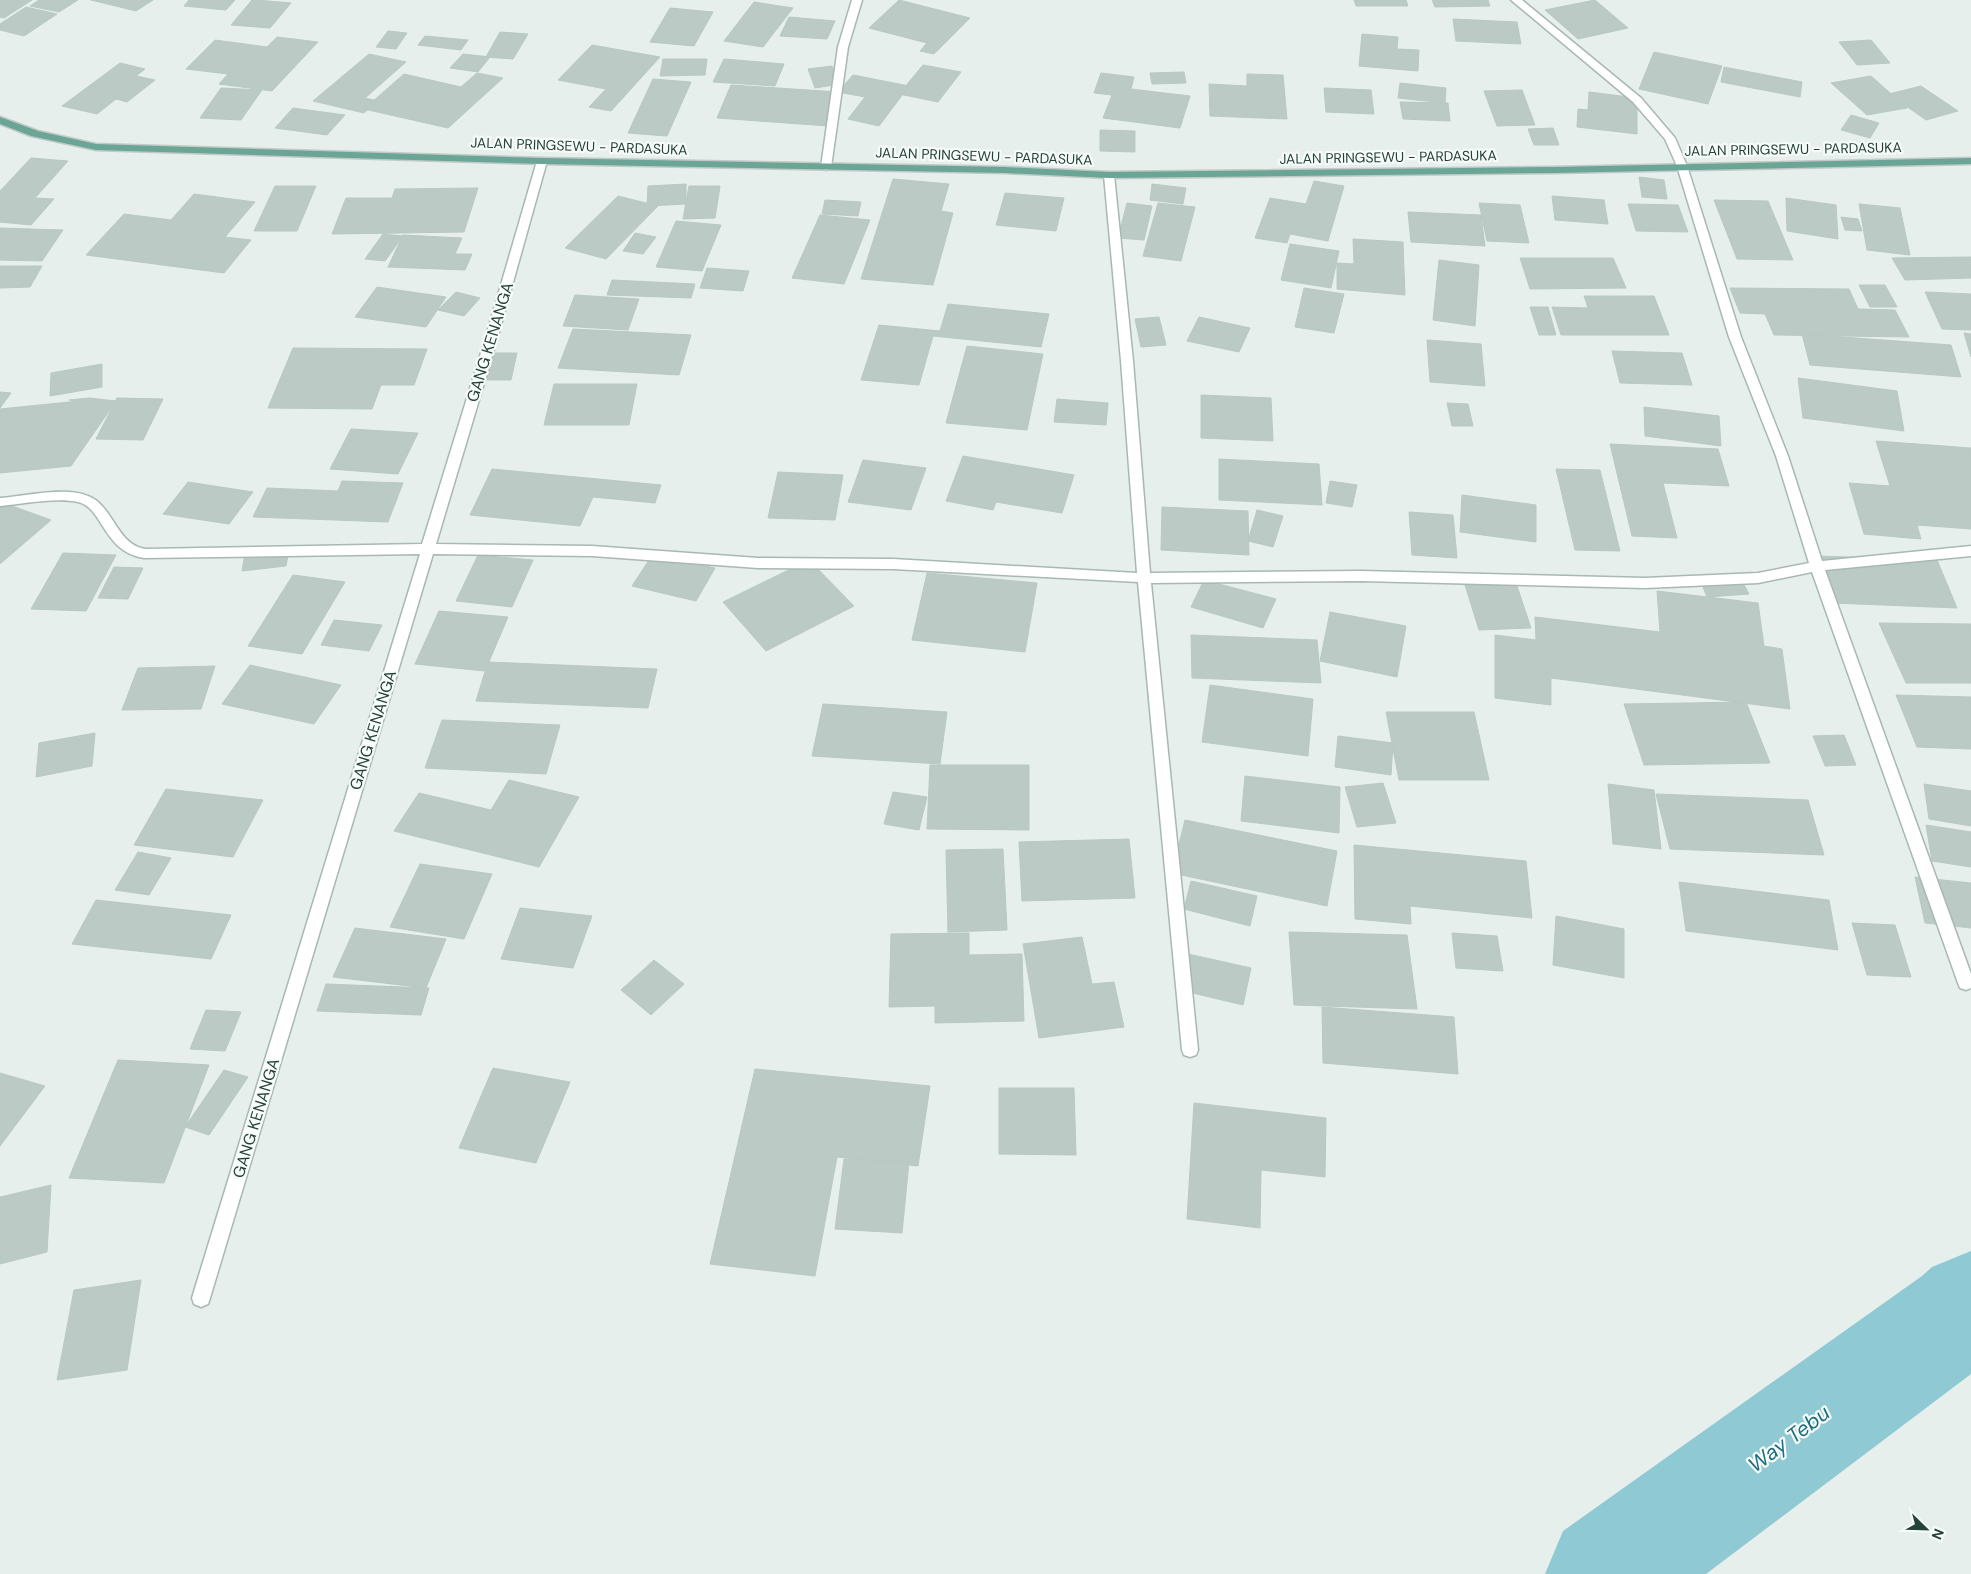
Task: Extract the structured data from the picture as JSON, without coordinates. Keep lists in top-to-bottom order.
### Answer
{
  "streets": {
    "main road": ["JALAN PRINGSEWU - PARDASUKA"],
    "street": ["GANG KENANGA"]
  },
  "crossings": [
    ["JALAN PRINGSEWU - PARDASUKA", "GANG KENANGA"]
  ],
  "water": ["Way Tebu"],
  "north": "bottom right"
}
